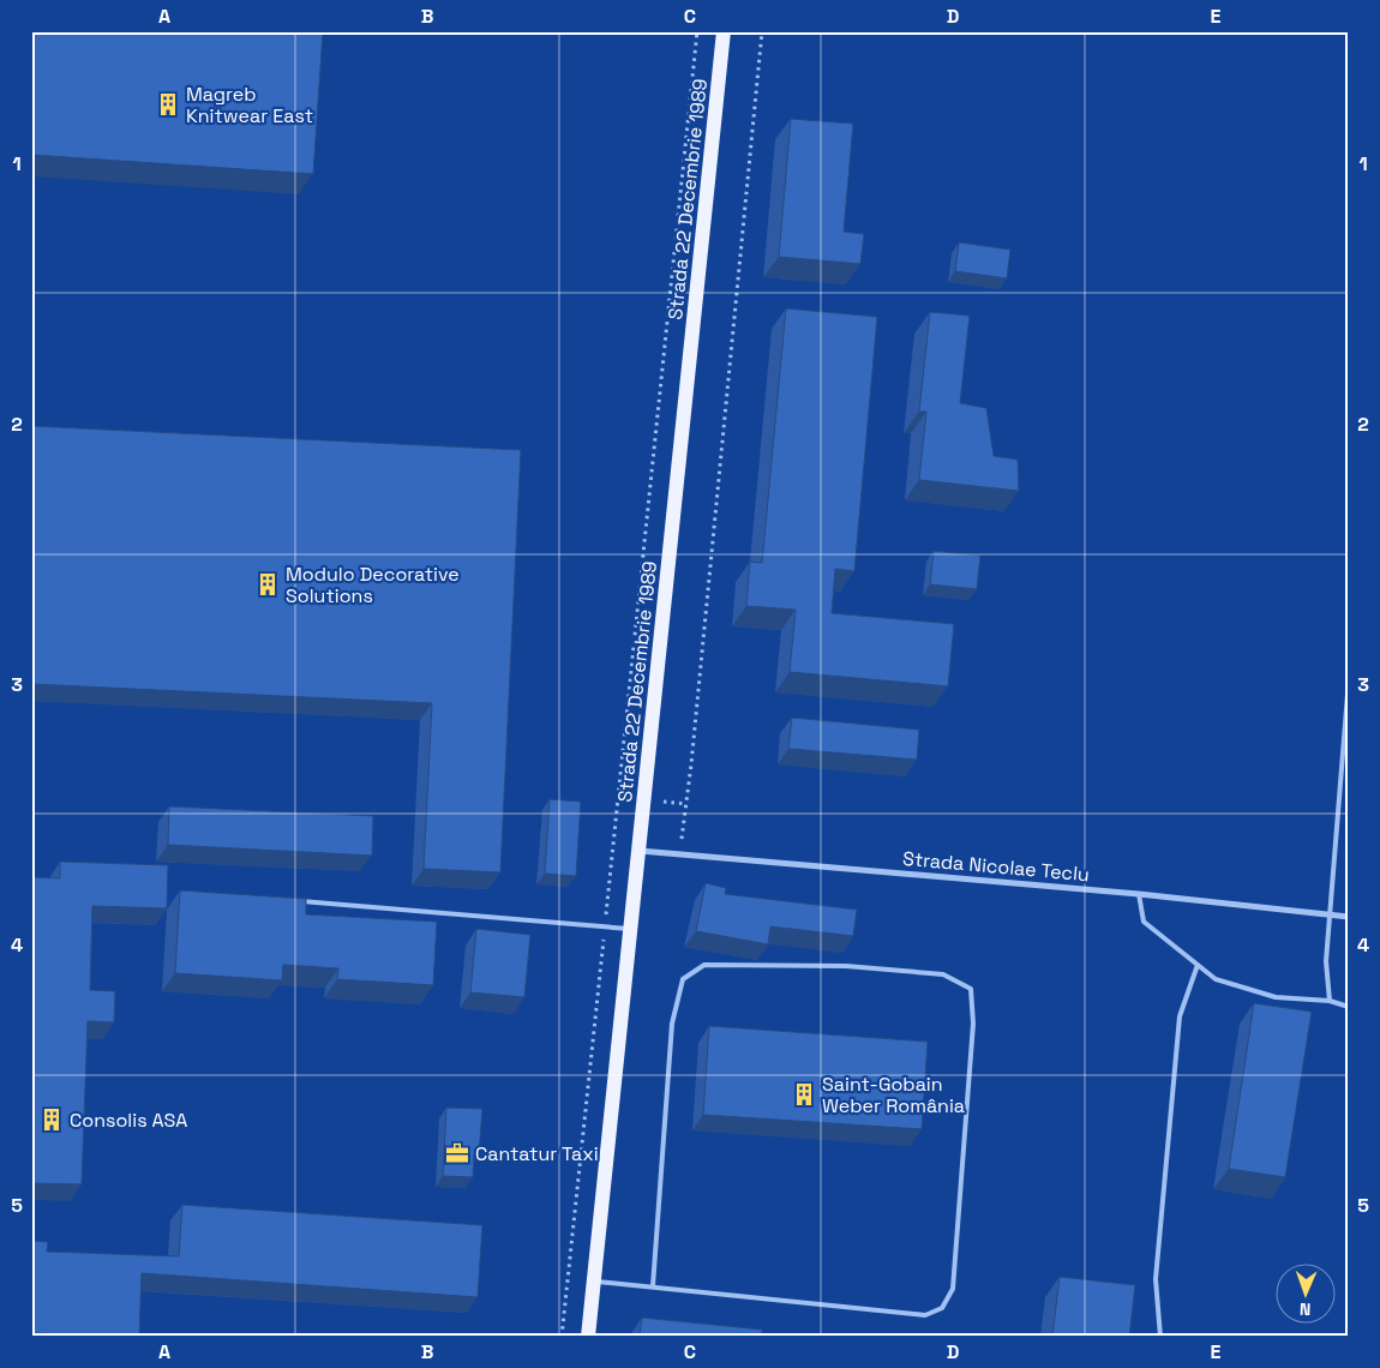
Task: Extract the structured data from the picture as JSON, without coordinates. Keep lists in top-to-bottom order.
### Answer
{
  "streets": {
    "main road": ["Strada 22 Decembrie 1989"],
    "street": ["Strada Nicolae Teclu"]
  },
  "crossings": [
    ["Strada 22 Decembrie 1989", "Strada Nicolae Teclu"]
  ],
  "places": {
    "building": [
      "Magreb Knitwear East",
      "Modulo Decorative Solutions",
      "Saint-Gobain Weber România",
      "Consolis ASA"
    ],
    "office": ["Cantatur Taxi"]
  },
  "north": "bottom",
  "grid": {
    "columns": [
      "A",
      "B",
      "C",
      "D",
      "E"
    ],
    "rows": [
      "1",
      "2",
      "3",
      "4",
      "5"
    ]
  }
}
